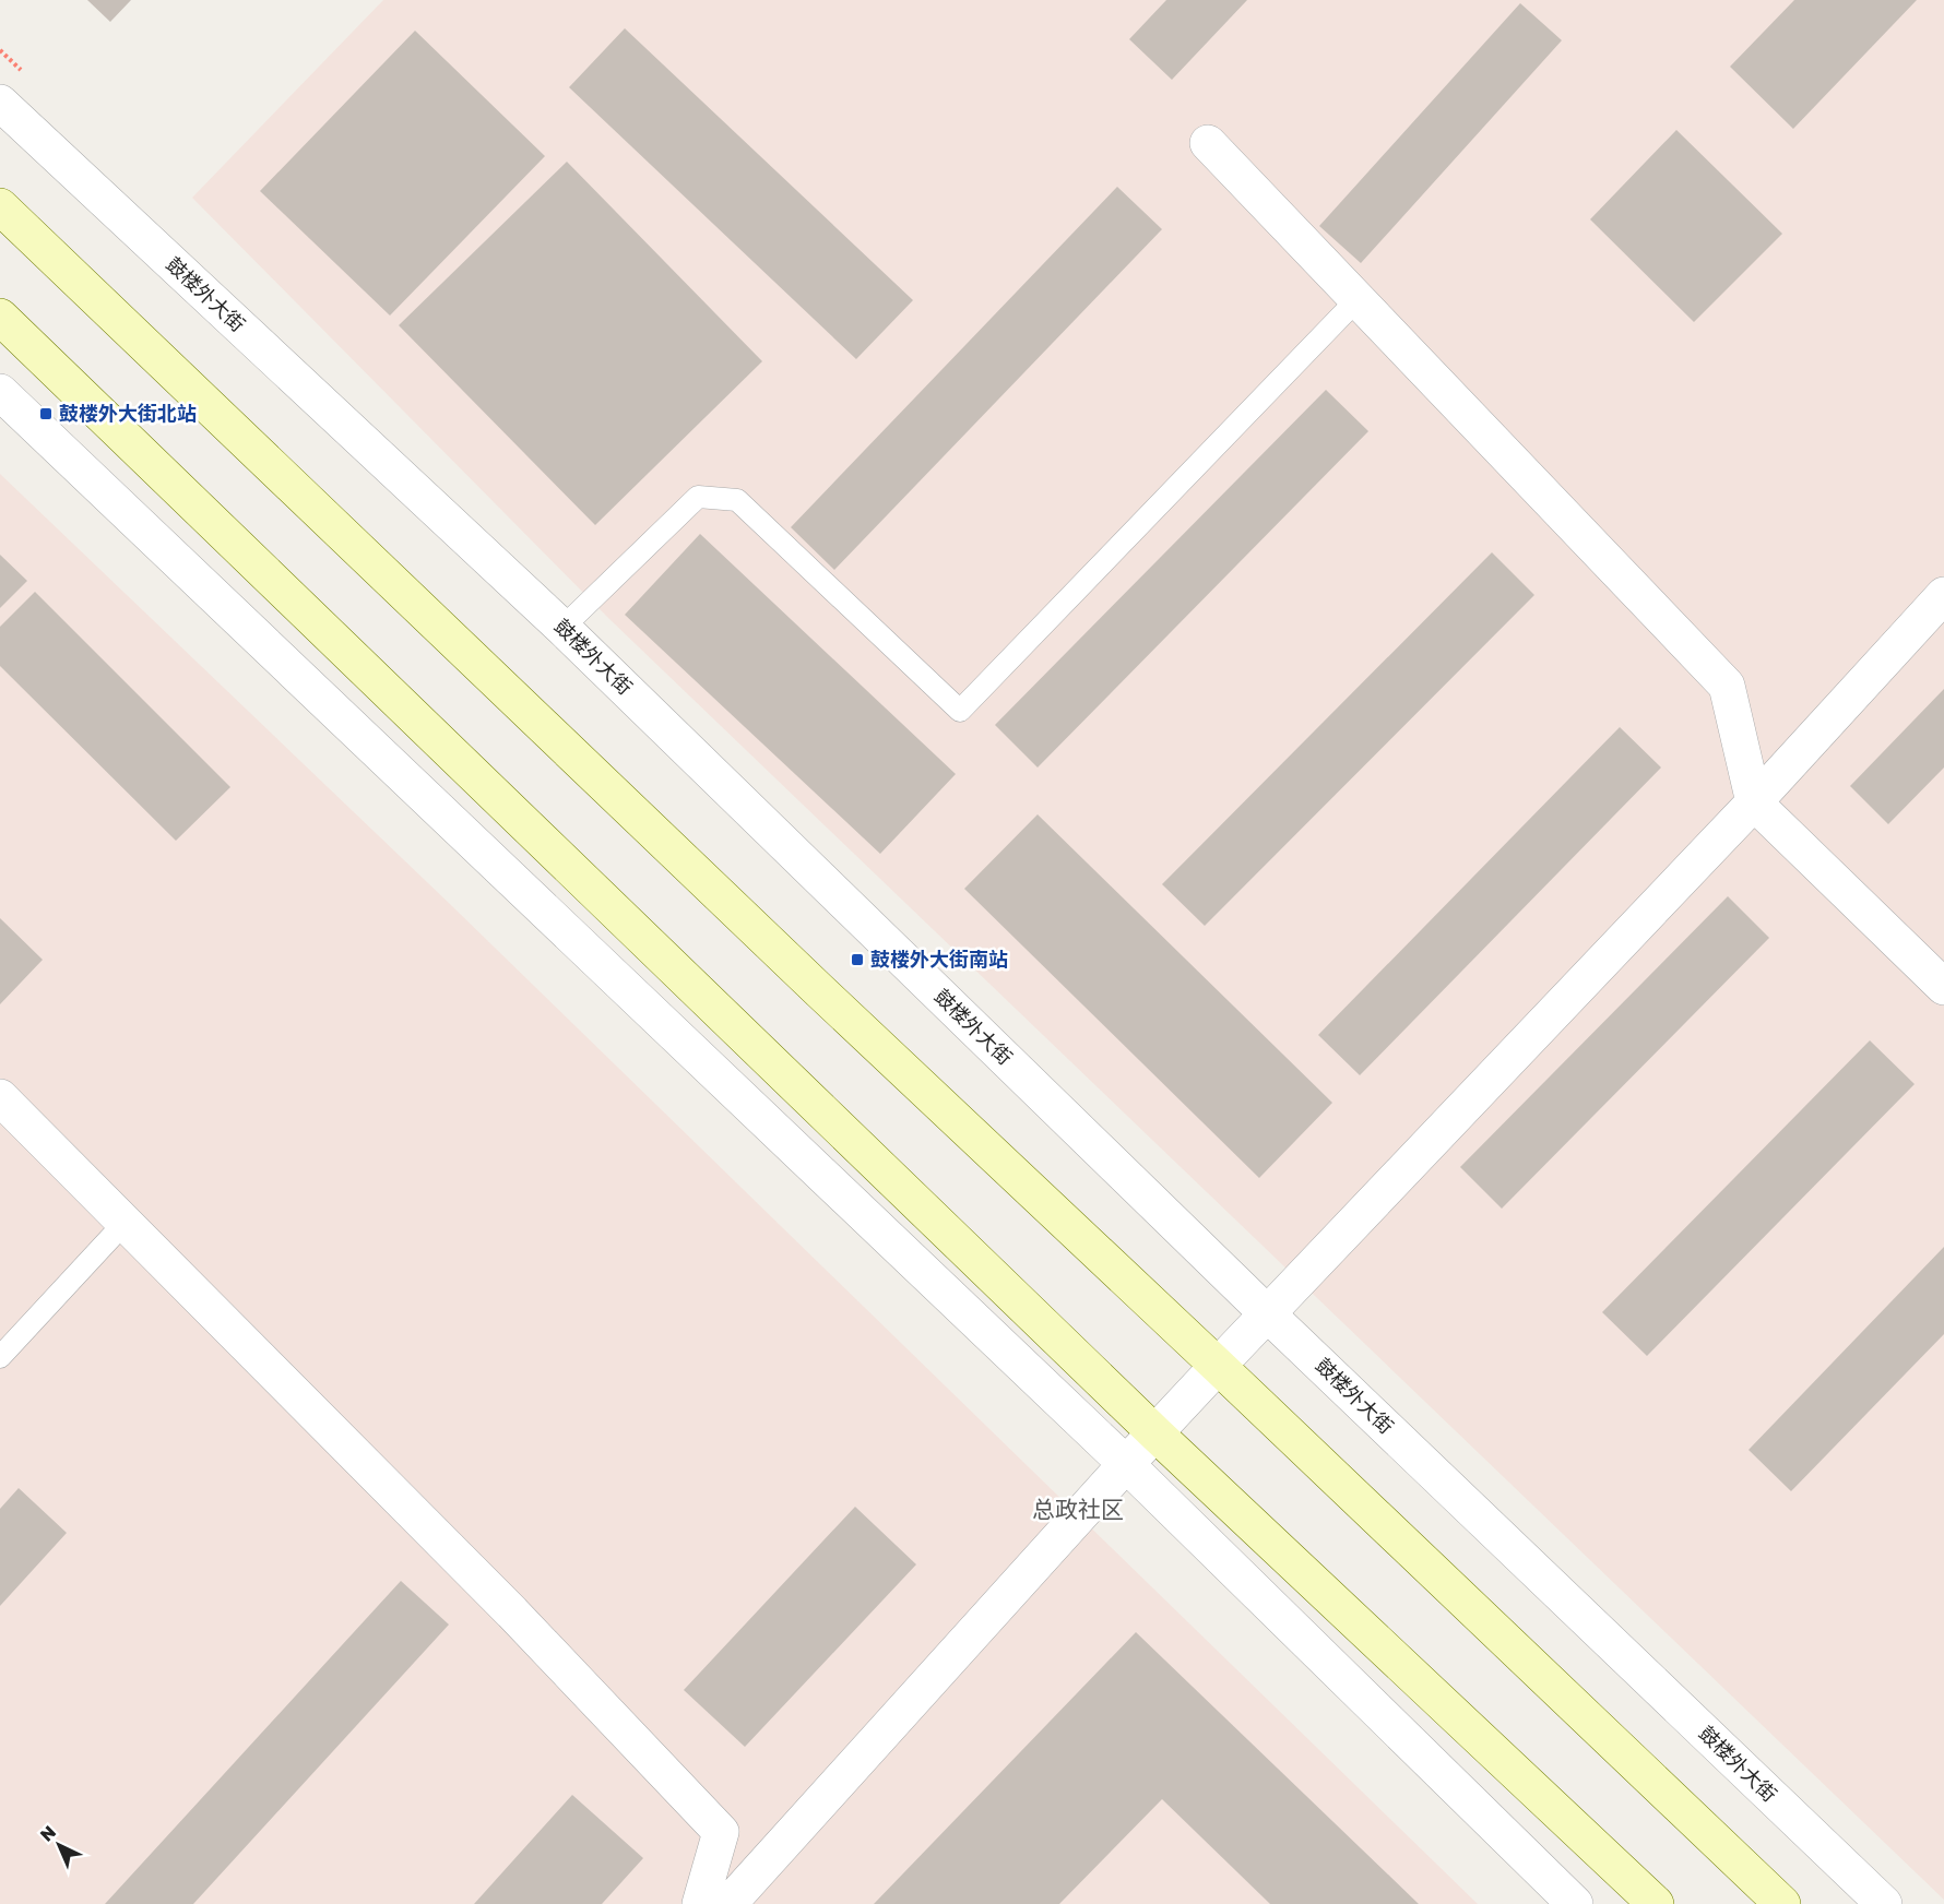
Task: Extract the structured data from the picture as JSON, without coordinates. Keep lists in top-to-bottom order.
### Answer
{
  "streets": {
    "street": ["鼓楼外大街"]
  },
  "districts": ["总政社区"],
  "places": {
    "transit": ["鼓楼外大街北站", "鼓楼外大街南站"]
  },
  "north": "top left"
}
